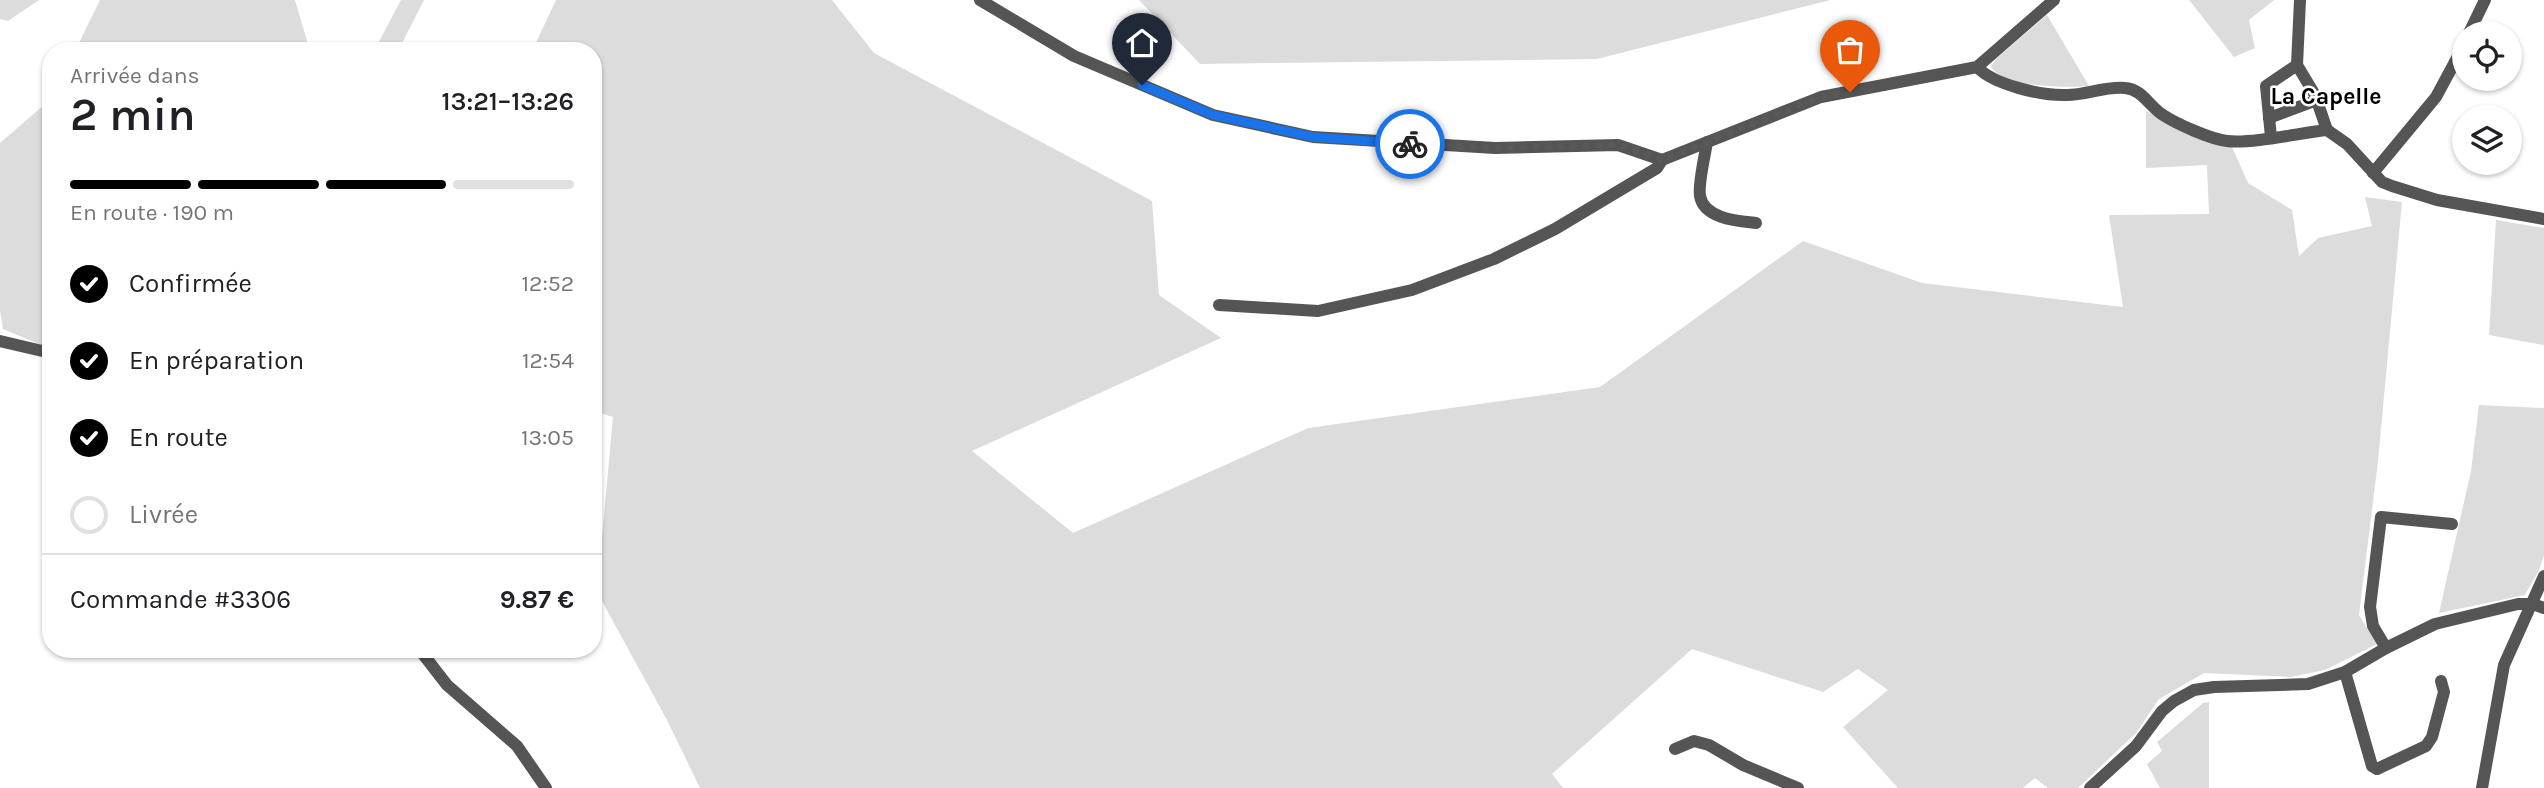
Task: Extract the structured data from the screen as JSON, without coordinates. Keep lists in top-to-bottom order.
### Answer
{
  "districts": ["La Capelle"],
  "page": {
    "heading": ["2 min", "Arrivée dans", "13:21–13:26"],
    "panel": ["Commande #3306", "9.87 €"],
    "bar": "En route · 190 m",
    "list": [
      ["Confirmée", "12:52"],
      ["En préparation", "12:54"],
      ["En route", "13:05"],
      "Livrée"
    ]
  }
}
